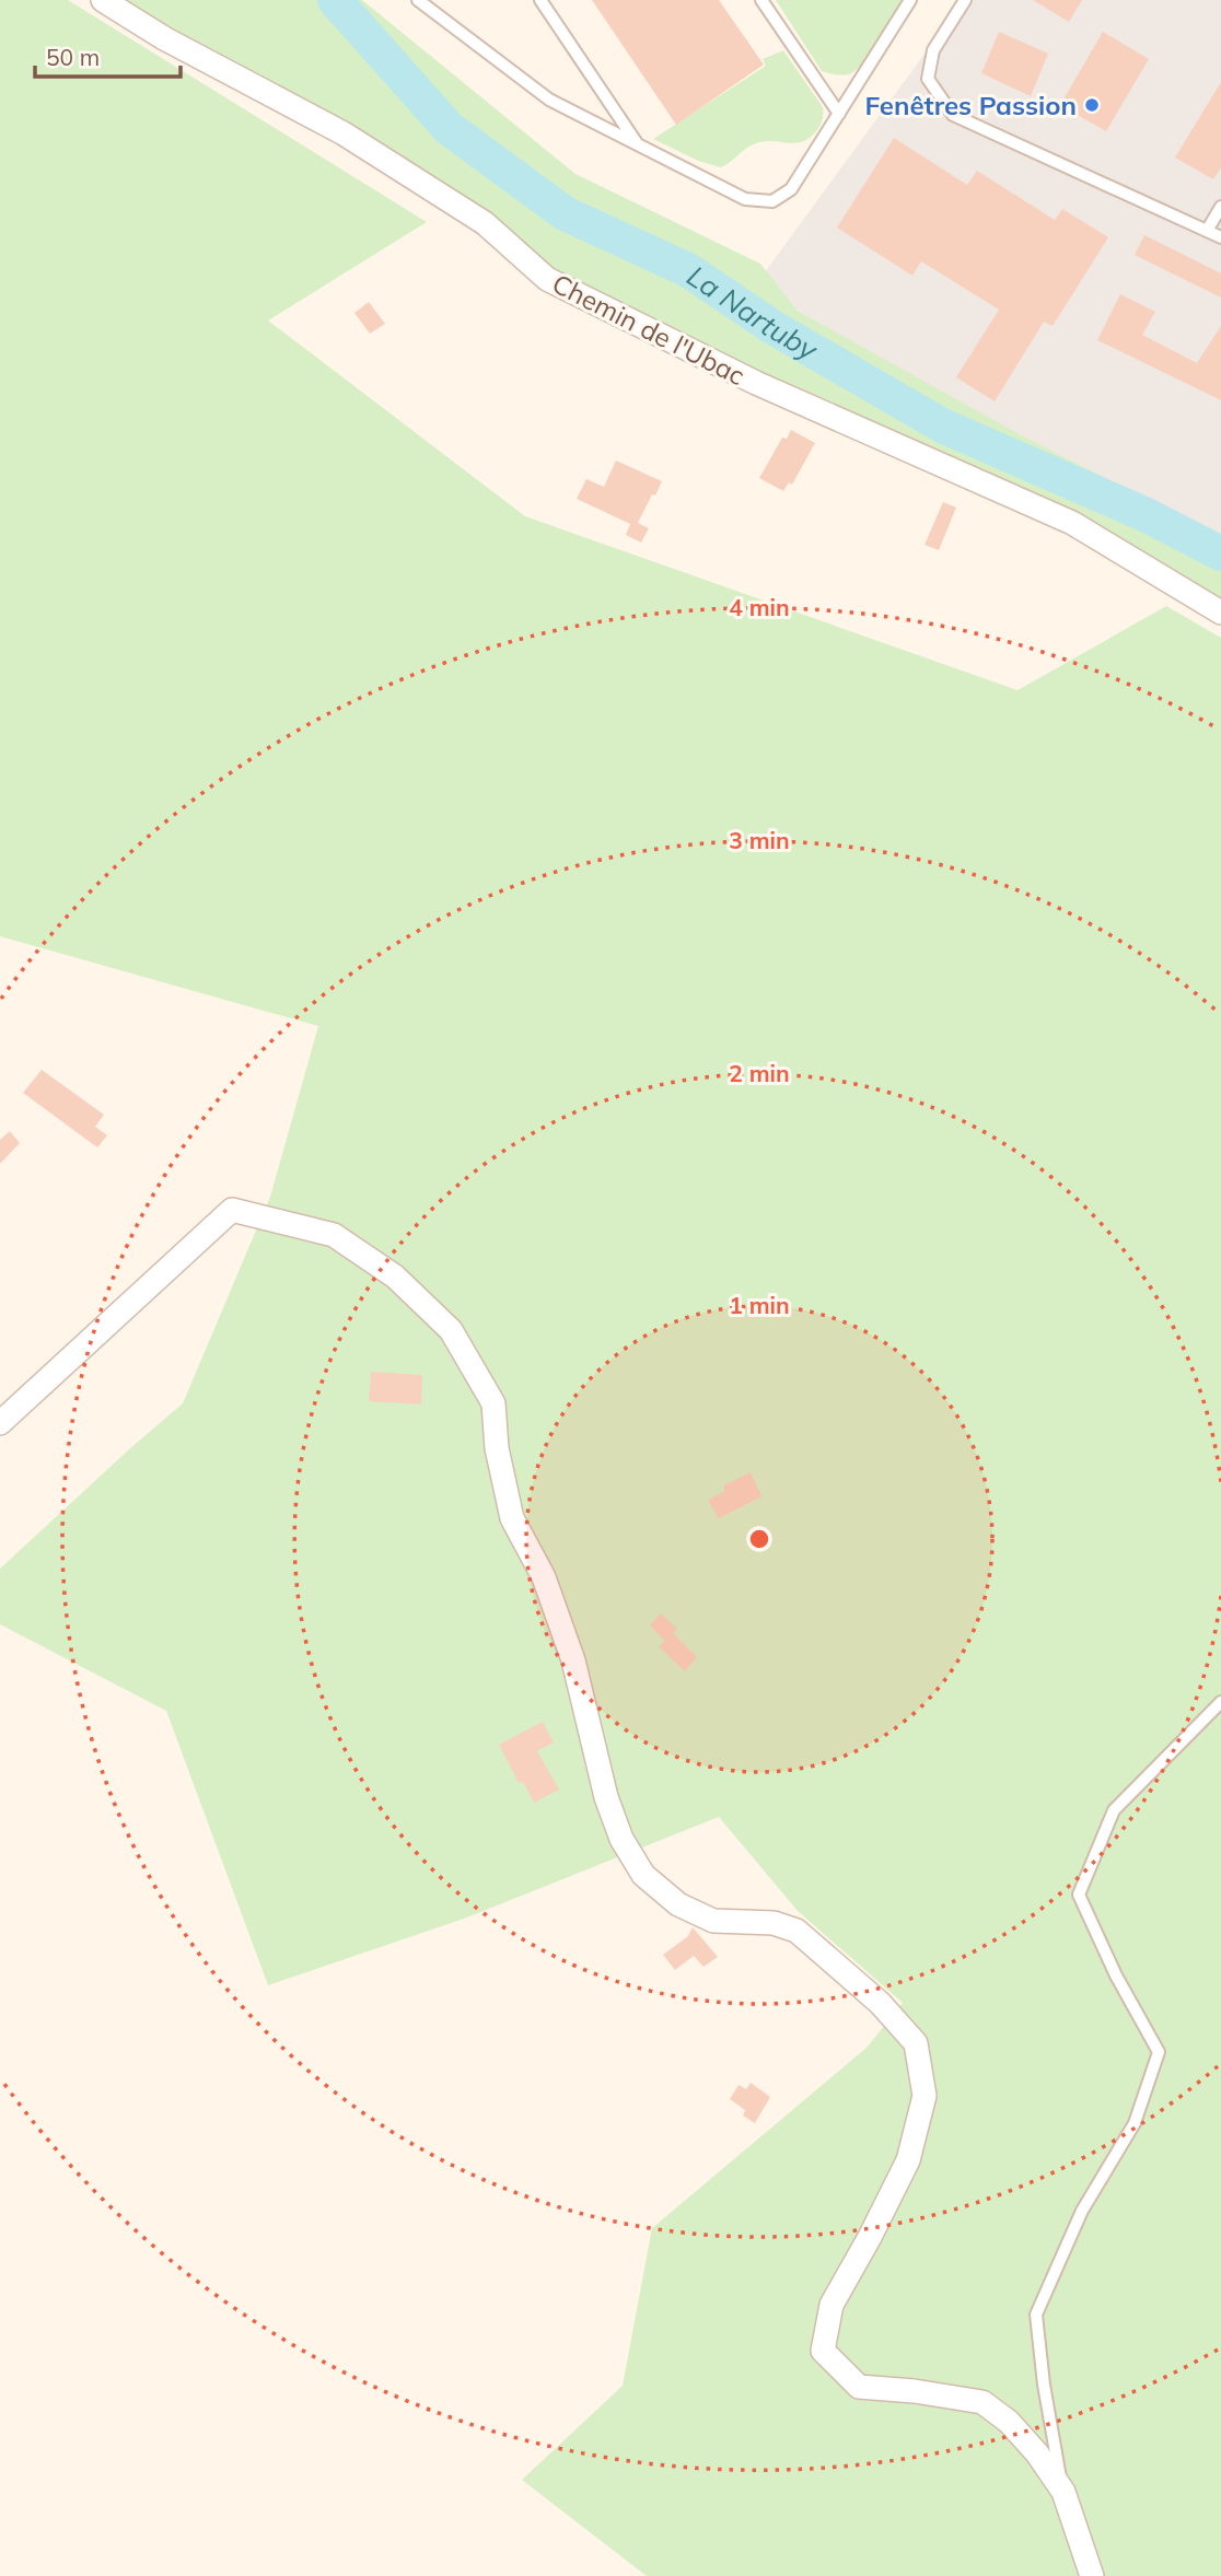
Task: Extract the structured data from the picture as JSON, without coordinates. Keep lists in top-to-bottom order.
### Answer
{
  "streets": {
    "street": ["Chemin de l'Ubac"]
  },
  "water": ["La Nartuby"],
  "places": ["Fenêtres Passion"],
  "scale_bar": "50 m",
  "rings": [
    "4 min",
    "3 min",
    "2 min",
    "1 min"
  ]
}
